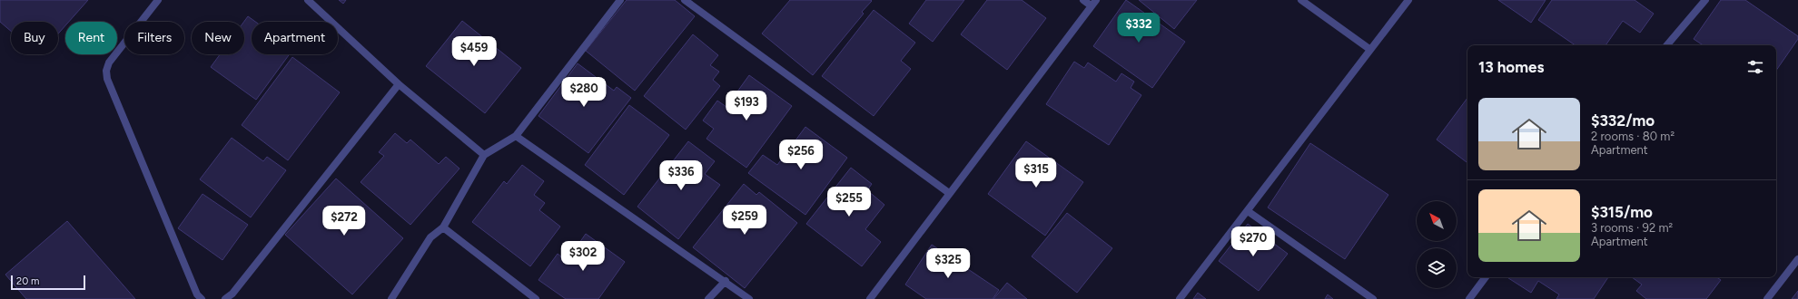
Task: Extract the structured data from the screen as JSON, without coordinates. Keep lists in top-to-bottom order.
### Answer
{
  "scale_bar": "20 m",
  "north": "top left",
  "page": {
    "price": [
      "$332",
      "$459",
      "$280",
      "$193",
      "$256",
      "$315",
      "$336",
      "$255",
      "$259",
      "$272",
      "$270",
      "$302",
      "$325"
    ],
    "chip": [
      "Buy",
      "Rent",
      "Filters",
      "New",
      "Apartment"
    ],
    "heading": "13 homes",
    "list": [
      {
        "name": "$332/mo",
        "note": "2 rooms · 80 m² · Apartment"
      },
      {
        "name": "$315/mo",
        "note": "3 rooms · 92 m² · Apartment"
      }
    ],
    "scale": "20 m"
  }
}
